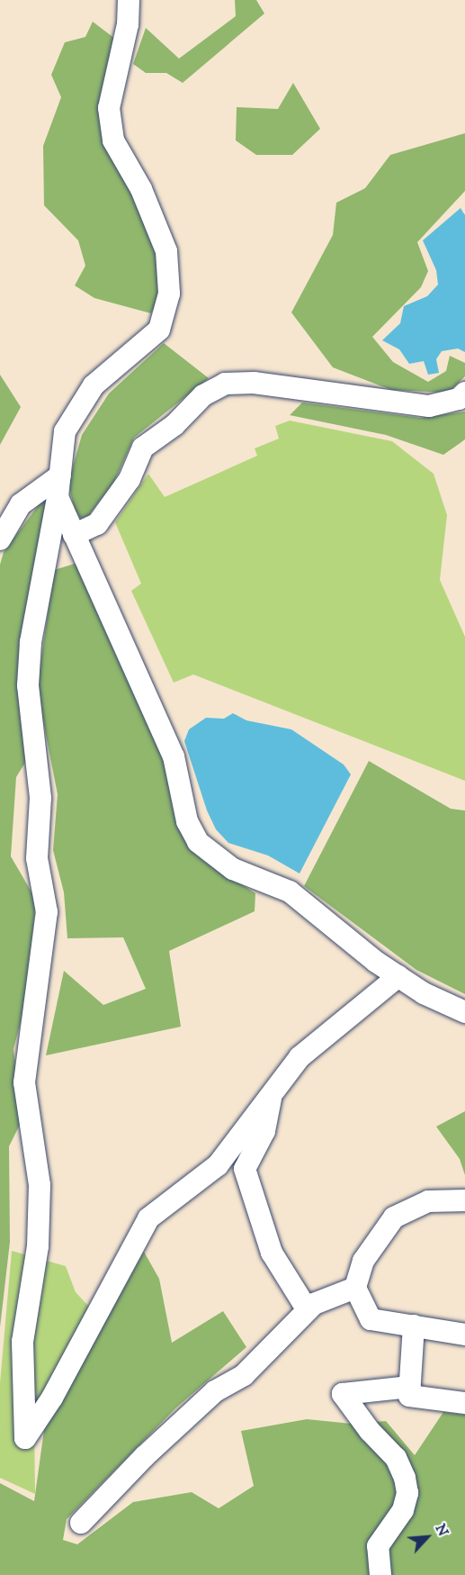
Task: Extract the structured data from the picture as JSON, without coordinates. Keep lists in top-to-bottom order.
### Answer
{
  "north": "top right"
}
